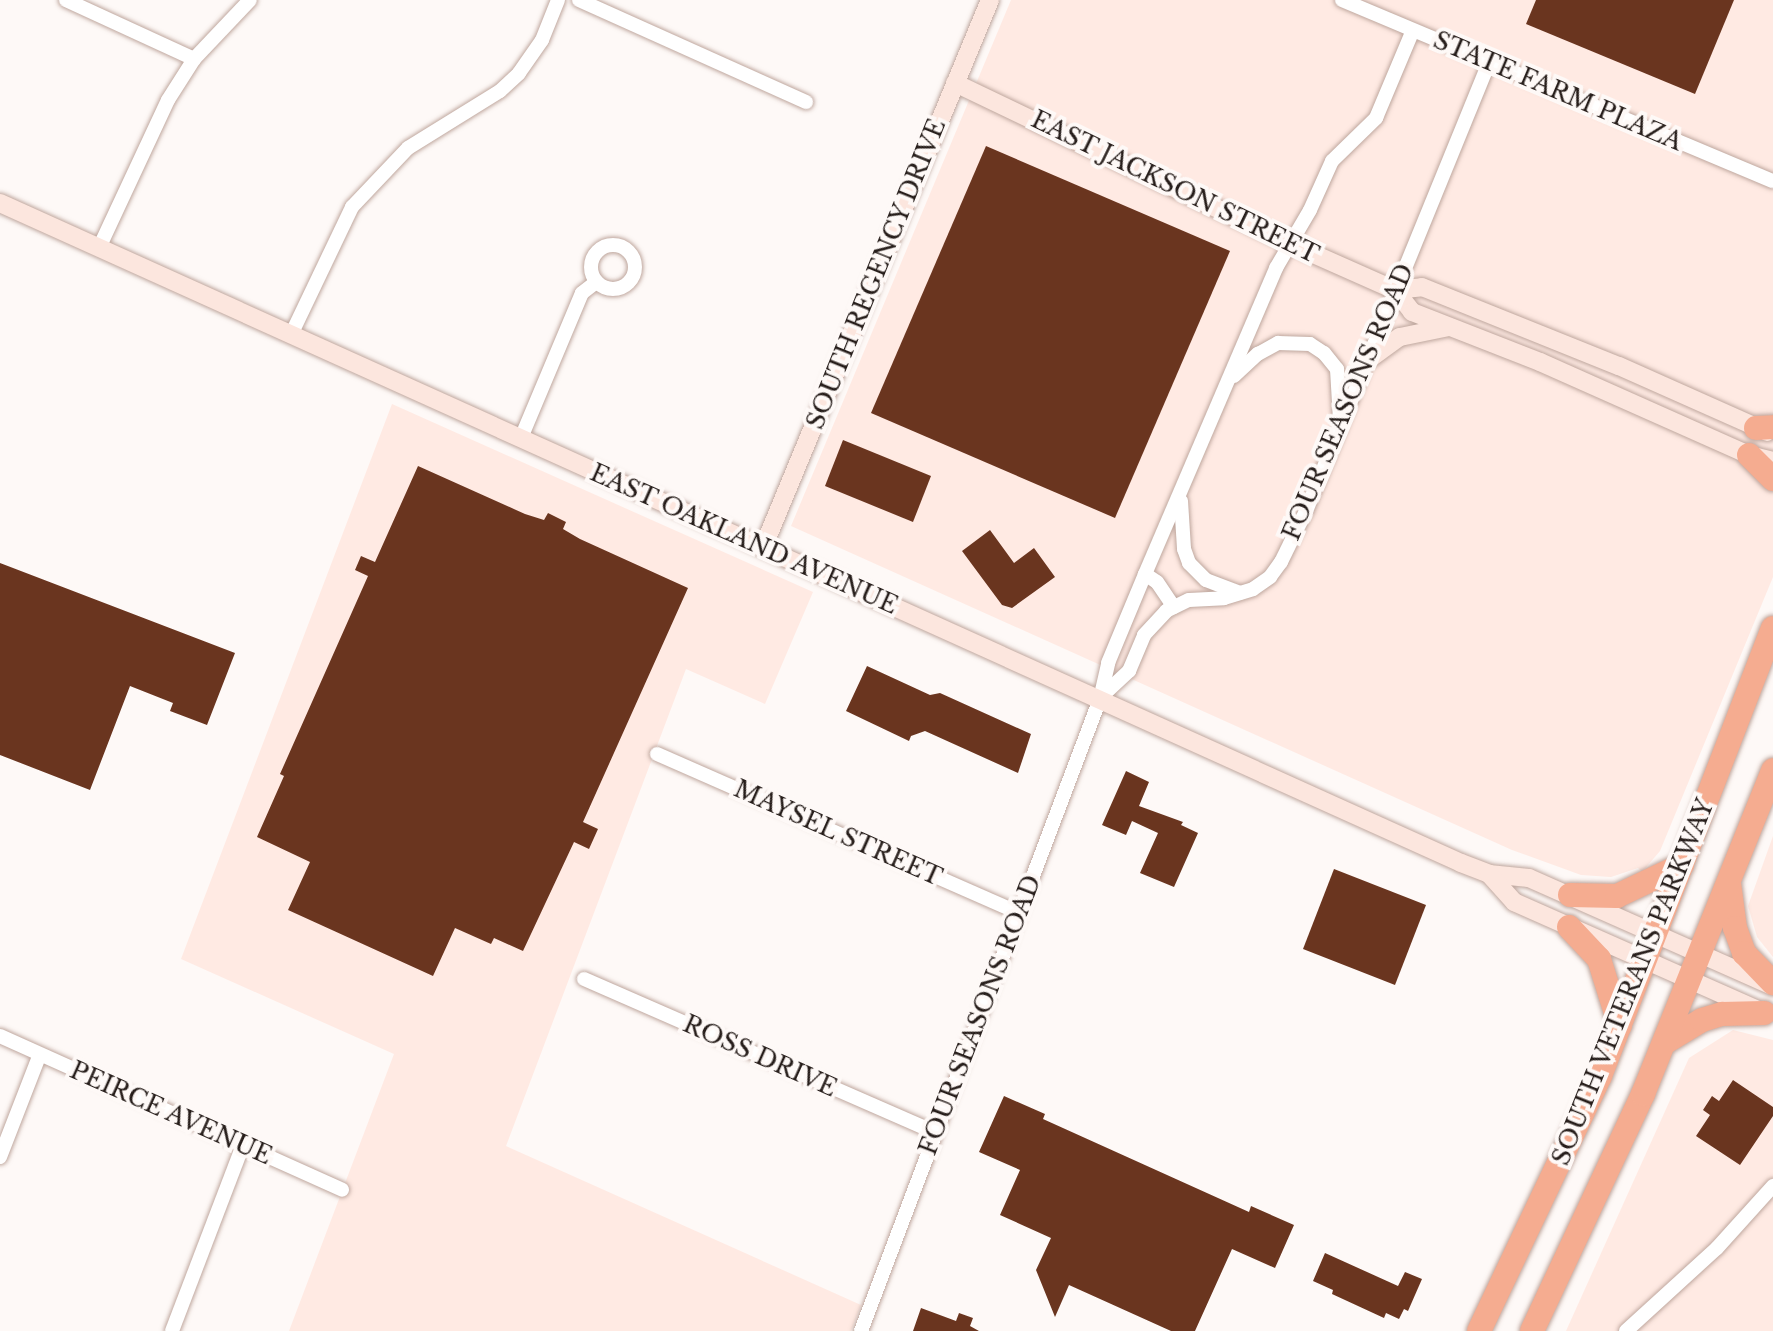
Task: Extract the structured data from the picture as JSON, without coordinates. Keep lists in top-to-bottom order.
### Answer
{
  "streets": {
    "highway": ["SOUTH VETERANS PARKWAY"],
    "main road": ["EAST JACKSON STREET", "SOUTH REGENCY DRIVE", "EAST OAKLAND AVENUE"],
    "street": [
      "STATE FARM PLAZA",
      "FOUR SEASONS ROAD",
      "MAYSEL STREET",
      "ROSS DRIVE",
      "PEIRCE AVENUE"
    ]
  },
  "crossings": [
    ["STATE FARM PLAZA", "FOUR SEASONS ROAD"],
    ["EAST JACKSON STREET", "SOUTH REGENCY DRIVE"],
    ["EAST JACKSON STREET", "FOUR SEASONS ROAD"],
    ["SOUTH REGENCY DRIVE", "EAST OAKLAND AVENUE"],
    ["FOUR SEASONS ROAD", "EAST OAKLAND AVENUE"],
    ["FOUR SEASONS ROAD", "MAYSEL STREET"],
    ["FOUR SEASONS ROAD", "ROSS DRIVE"],
    ["EAST OAKLAND AVENUE", "SOUTH VETERANS PARKWAY"]
  ]
}
